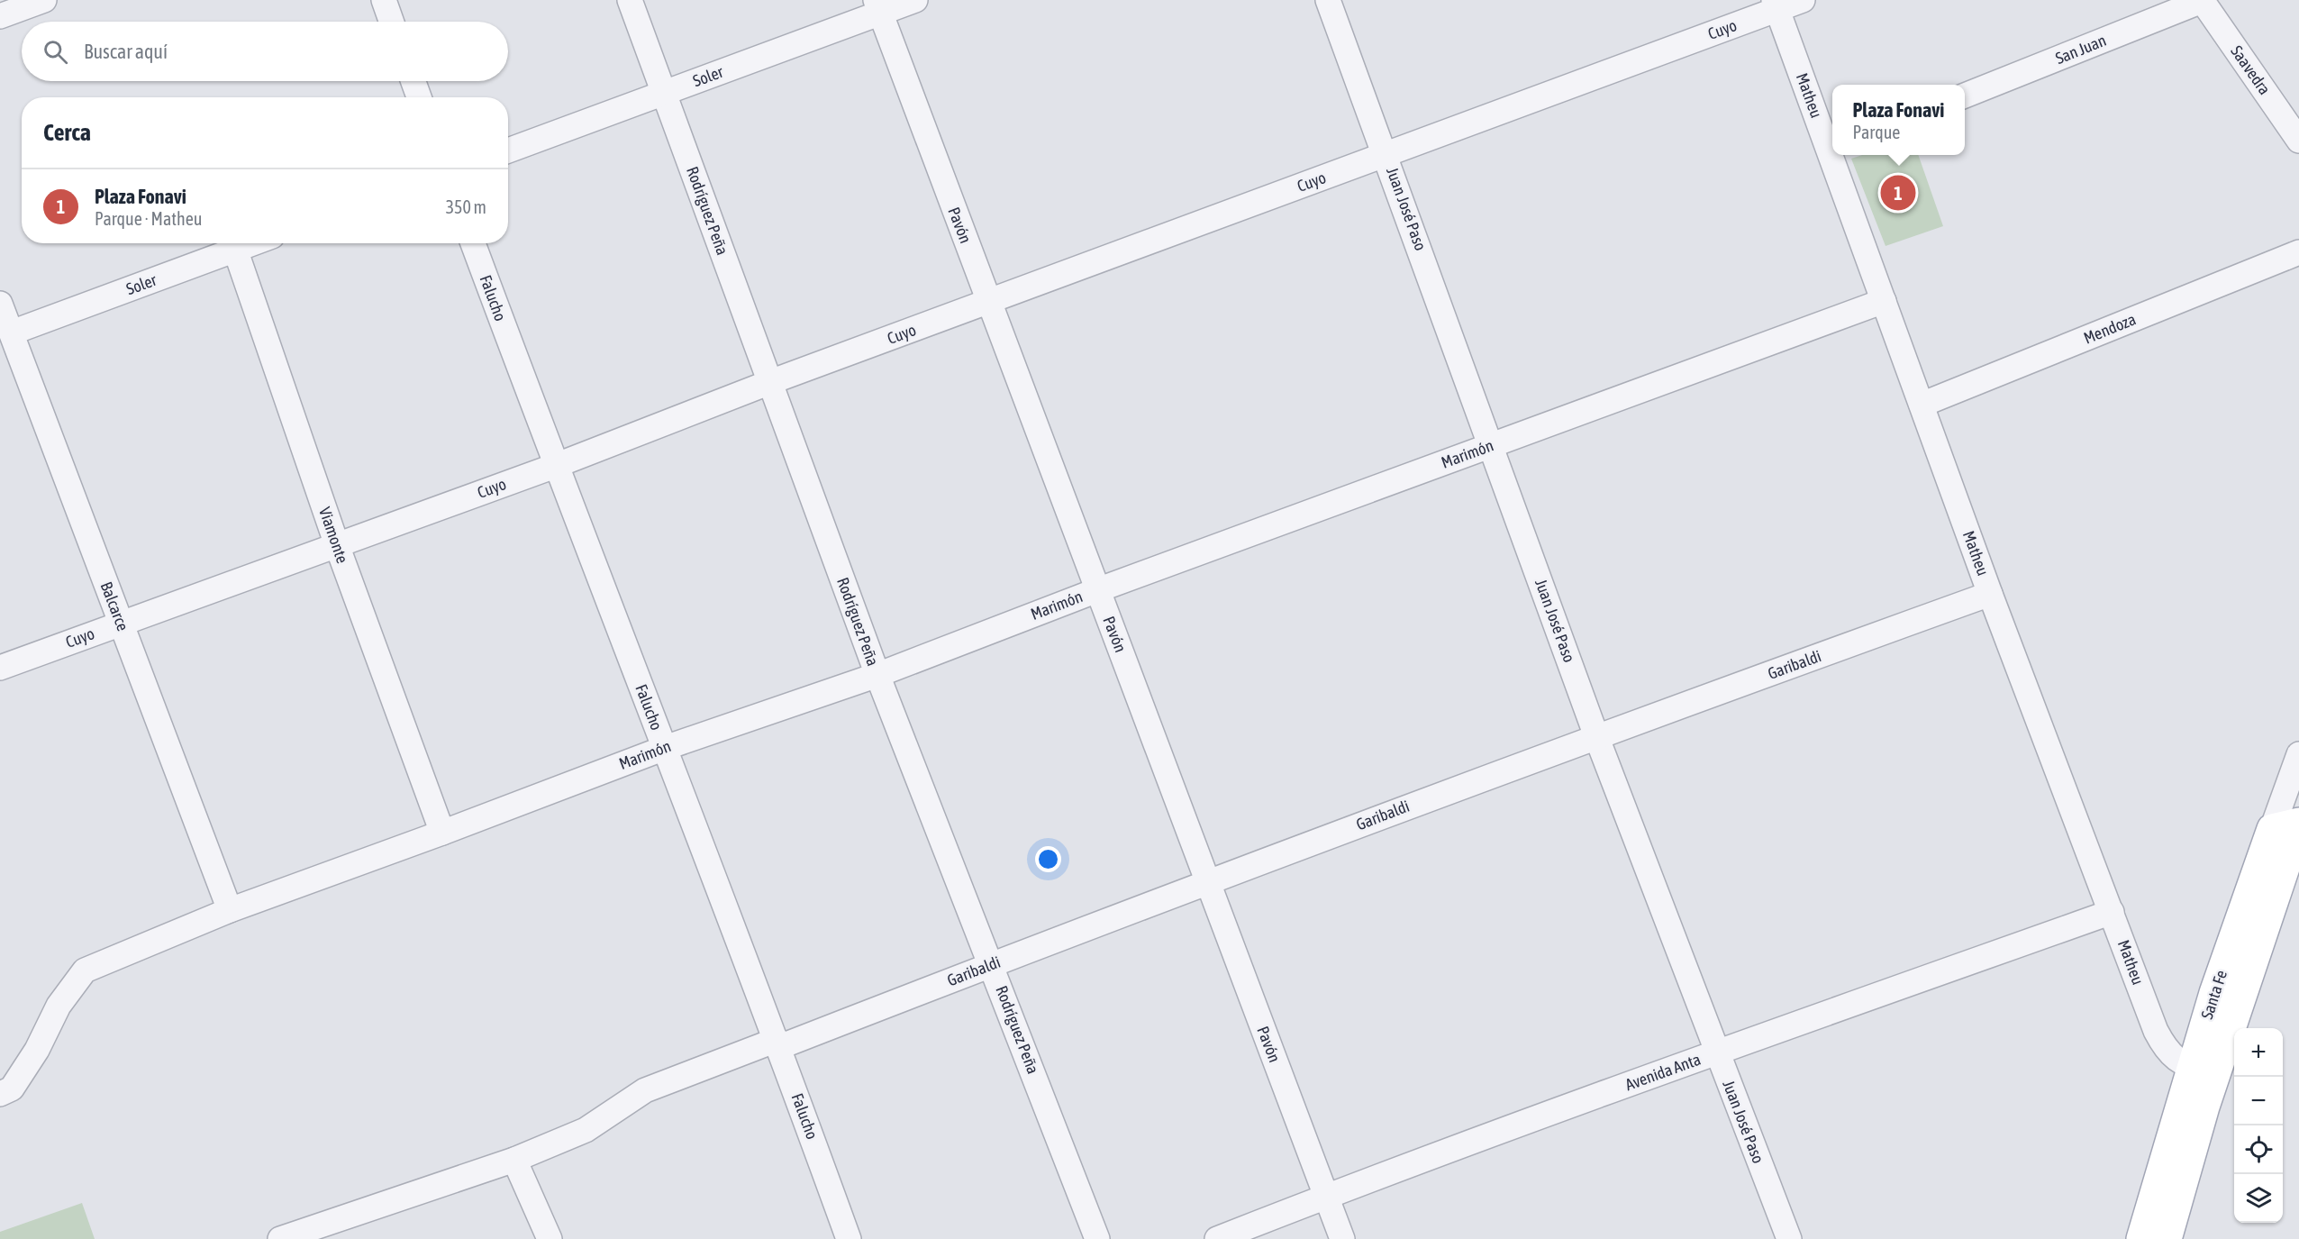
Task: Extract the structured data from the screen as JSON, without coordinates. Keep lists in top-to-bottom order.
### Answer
{
  "streets": {
    "main road": ["Santa Fe"],
    "street": [
      "Cuyo",
      "San Juan",
      "Saavedra",
      "Soler",
      "Matheu",
      "Juan José Paso",
      "Rodríguez Peña",
      "Pavón",
      "Falucho",
      "Mendoza",
      "Marimón",
      "Viamonte",
      "Balcarce",
      "Garibaldi",
      "Avenida Anta"
    ]
  },
  "crossings": [
    ["Cuyo", "Matheu"],
    ["Cuyo", "Juan José Paso"],
    ["Cuyo", "Rodríguez Peña"],
    ["Cuyo", "Pavón"],
    ["Cuyo", "Falucho"],
    ["Cuyo", "Viamonte"],
    ["Cuyo", "Balcarce"],
    ["San Juan", "Saavedra"],
    ["Soler", "Rodríguez Peña"],
    ["Soler", "Pavón"],
    ["Soler", "Viamonte"],
    ["Soler", "Balcarce"],
    ["Matheu", "Mendoza"],
    ["Matheu", "Marimón"],
    ["Matheu", "Garibaldi"],
    ["Matheu", "Santa Fe"],
    ["Matheu", "Avenida Anta"],
    ["Juan José Paso", "Marimón"],
    ["Juan José Paso", "Garibaldi"],
    ["Juan José Paso", "Avenida Anta"],
    ["Rodríguez Peña", "Marimón"],
    ["Rodríguez Peña", "Garibaldi"],
    ["Pavón", "Marimón"],
    ["Pavón", "Garibaldi"],
    ["Pavón", "Avenida Anta"],
    ["Falucho", "Marimón"],
    ["Falucho", "Garibaldi"],
    ["Marimón", "Viamonte"],
    ["Marimón", "Balcarce"]
  ],
  "page": {
    "search": "Buscar aquí",
    "popup": ["Plaza Fonavi", "Parque"],
    "heading": "Cerca",
    "list": [
      {
        "mark": "1",
        "name": "Plaza Fonavi",
        "note": "Parque · Matheu",
        "value": "350 m"
      }
    ],
    "pins": "1",
    "map_buttons": ["+", "−"]
  }
}
